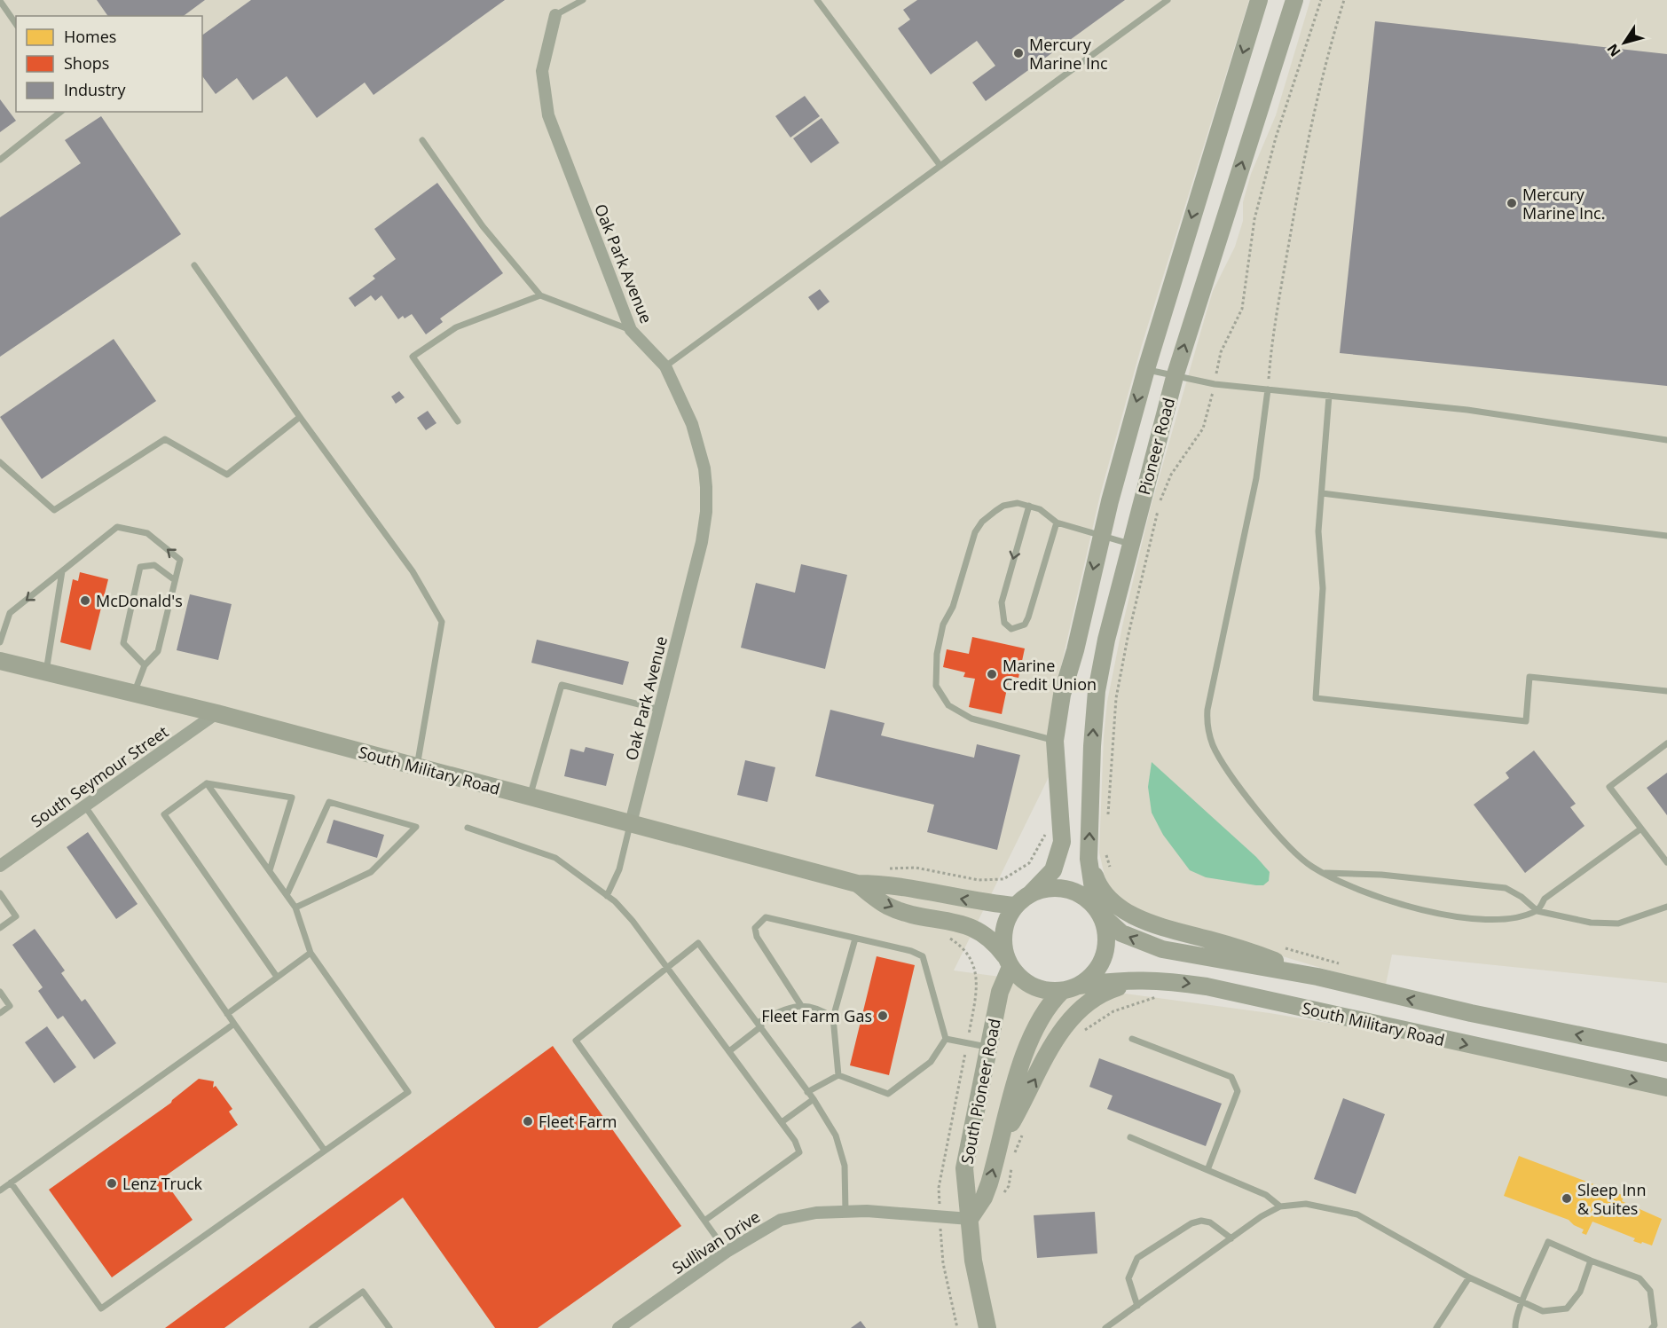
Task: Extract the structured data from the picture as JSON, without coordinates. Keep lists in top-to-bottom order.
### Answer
{
  "streets": {
    "main road": ["Pioneer Road", "South Military Road", "South Pioneer Road"],
    "street": ["Oak Park Avenue", "South Seymour Street", "Sullivan Drive"]
  },
  "crossings": [
    ["Oak Park Avenue", "South Military Road"],
    ["Pioneer Road", "South Military Road"],
    ["Pioneer Road", "South Pioneer Road"],
    ["South Military Road", "South Seymour Street"],
    ["South Military Road", "South Pioneer Road"],
    ["South Pioneer Road", "Sullivan Drive"]
  ],
  "places": [
    "Mercury Marine Inc",
    "Mercury Marine Inc.",
    "McDonald's",
    "Marine Credit Union",
    "Fleet Farm Gas",
    "Fleet Farm",
    "Lenz Truck",
    "Sleep Inn & Suites"
  ],
  "legend": ["Homes", "Shops", "Industry"],
  "north": "bottom left"
}
